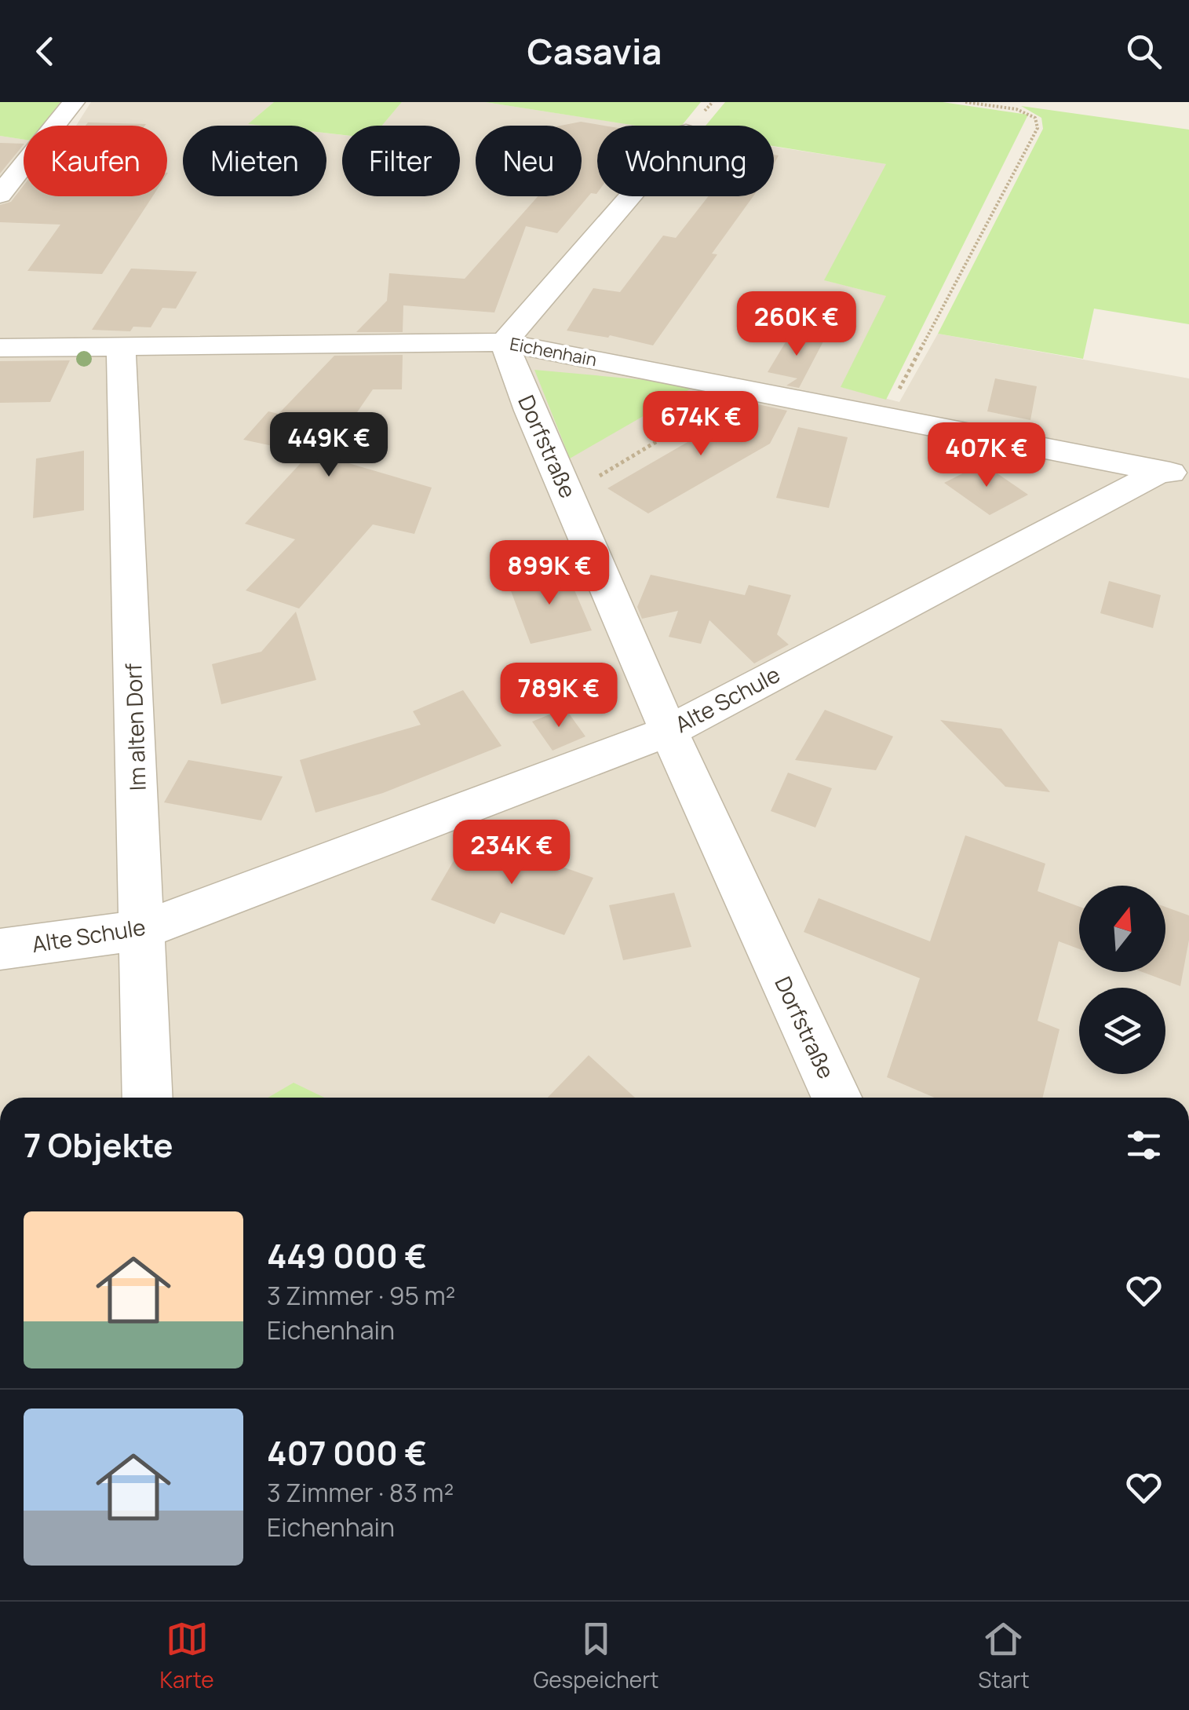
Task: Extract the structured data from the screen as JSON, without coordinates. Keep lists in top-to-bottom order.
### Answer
{
  "streets": {
    "street": [
      "Eichenhain",
      "Dorfstraße",
      "Alte Schule",
      "Im alten Dorf"
    ]
  },
  "crossings": [
    ["Eichenhain", "Dorfstraße"],
    ["Eichenhain", "Alte Schule"],
    ["Eichenhain", "Im alten Dorf"],
    ["Dorfstraße", "Alte Schule"],
    ["Alte Schule", "Im alten Dorf"]
  ],
  "north": "top",
  "page": {
    "header": "Casavia",
    "chip": [
      "Kaufen",
      "Mieten",
      "Filter",
      "Neu",
      "Wohnung"
    ],
    "price": [
      "260K €",
      "674K €",
      "449K €",
      "407K €",
      "899K €",
      "789K €",
      "234K €"
    ],
    "heading": "7 Objekte",
    "list": [
      {
        "name": "449 000 €",
        "note": "3 Zimmer · 95 m² · Eichenhain"
      },
      {
        "name": "407 000 €",
        "note": "3 Zimmer · 83 m² · Eichenhain"
      }
    ],
    "tabs": ["Karte", "Gespeichert", "Start"]
  }
}
